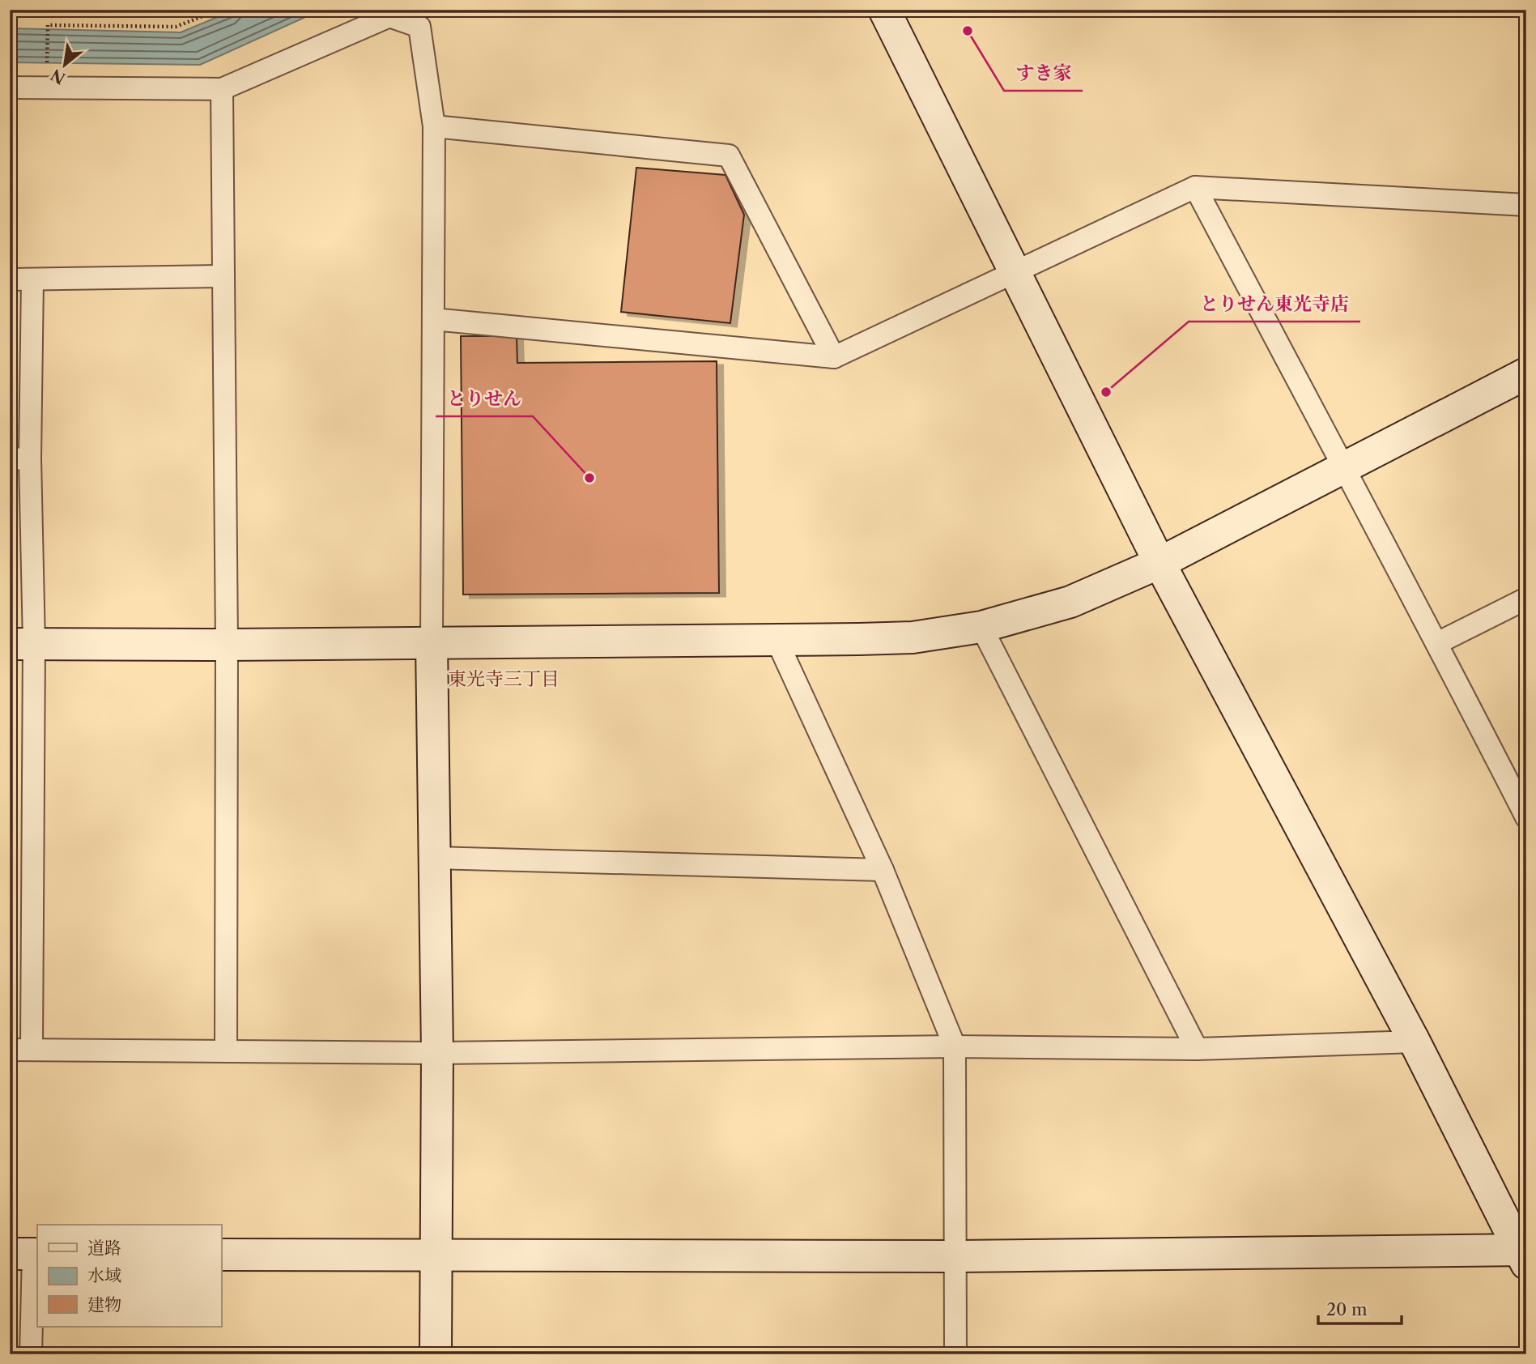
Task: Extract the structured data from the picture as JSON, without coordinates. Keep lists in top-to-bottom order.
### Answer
{
  "districts": ["東光寺三丁目"],
  "places": ["すき家", "とりせん東光寺店", "とりせん"],
  "legend": ["道路", "水域", "建物"],
  "scale_bar": "20 m",
  "north": "bottom left"
}
